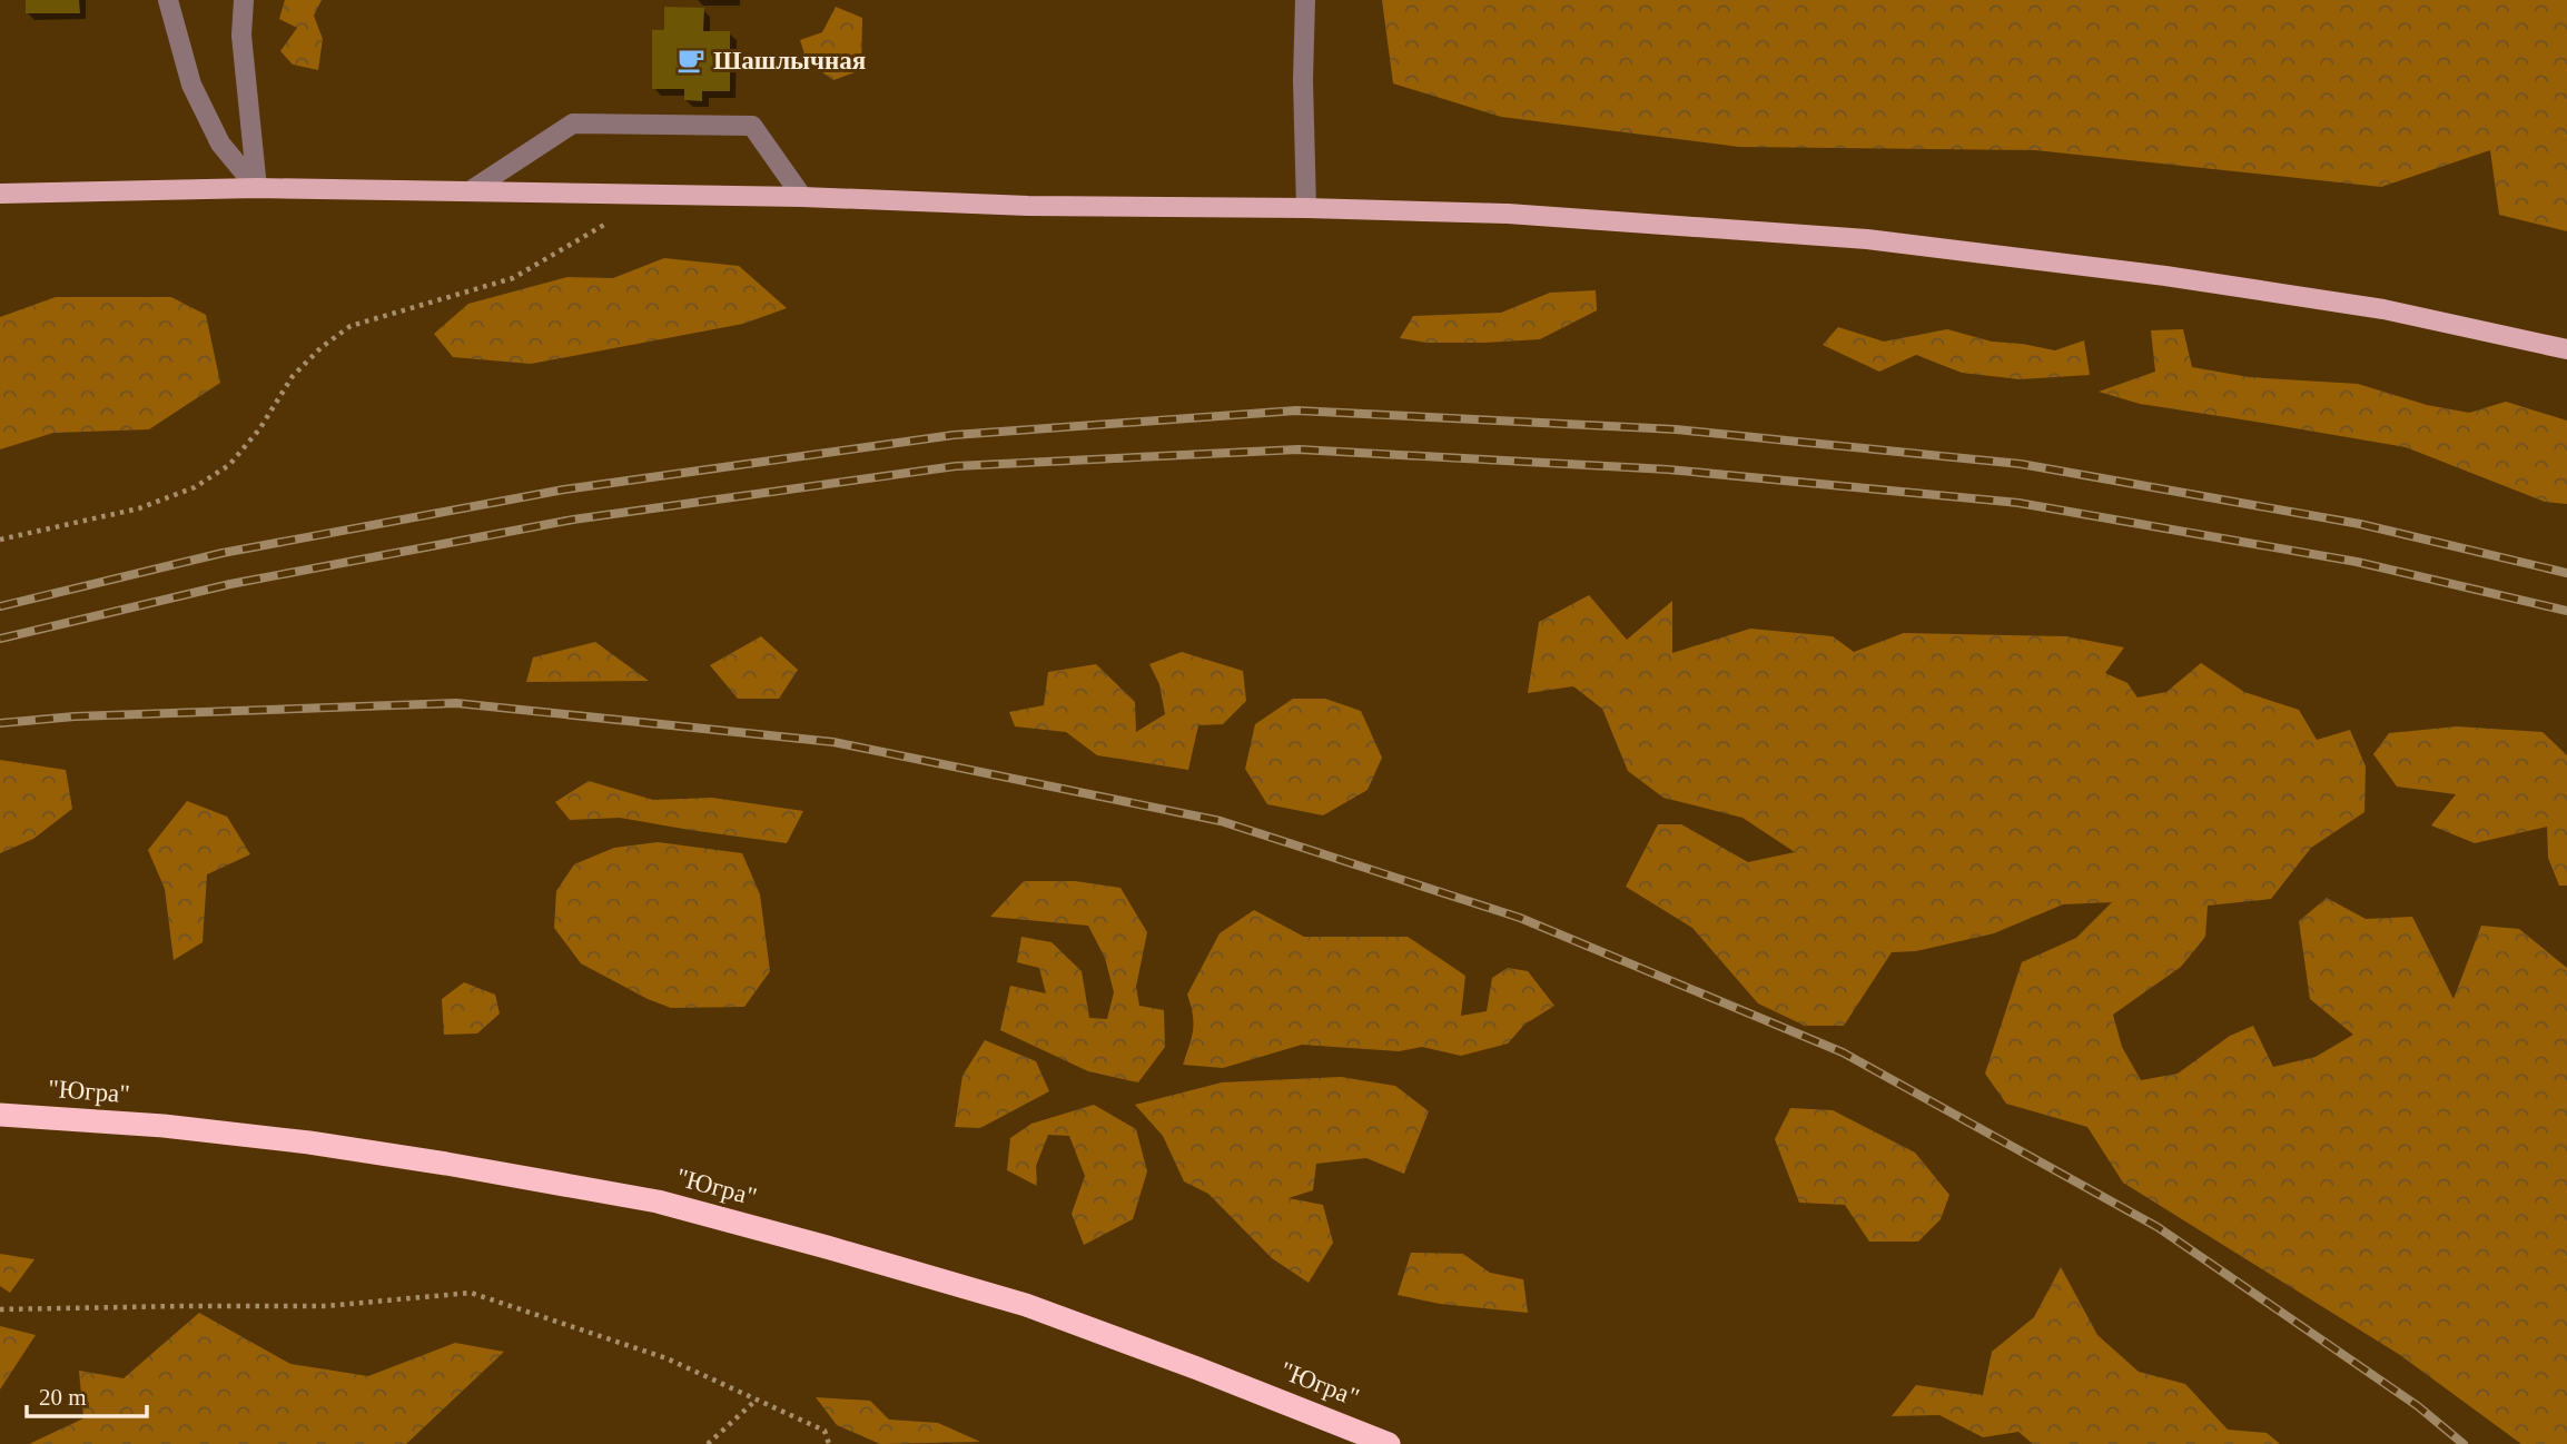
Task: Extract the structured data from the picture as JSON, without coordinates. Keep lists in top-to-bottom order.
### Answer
{
  "streets": {
    "highway": ["\"Югра\""]
  },
  "places": {
    "cafe": ["Шашлычная"]
  },
  "scale_bar": "20 m"
}
